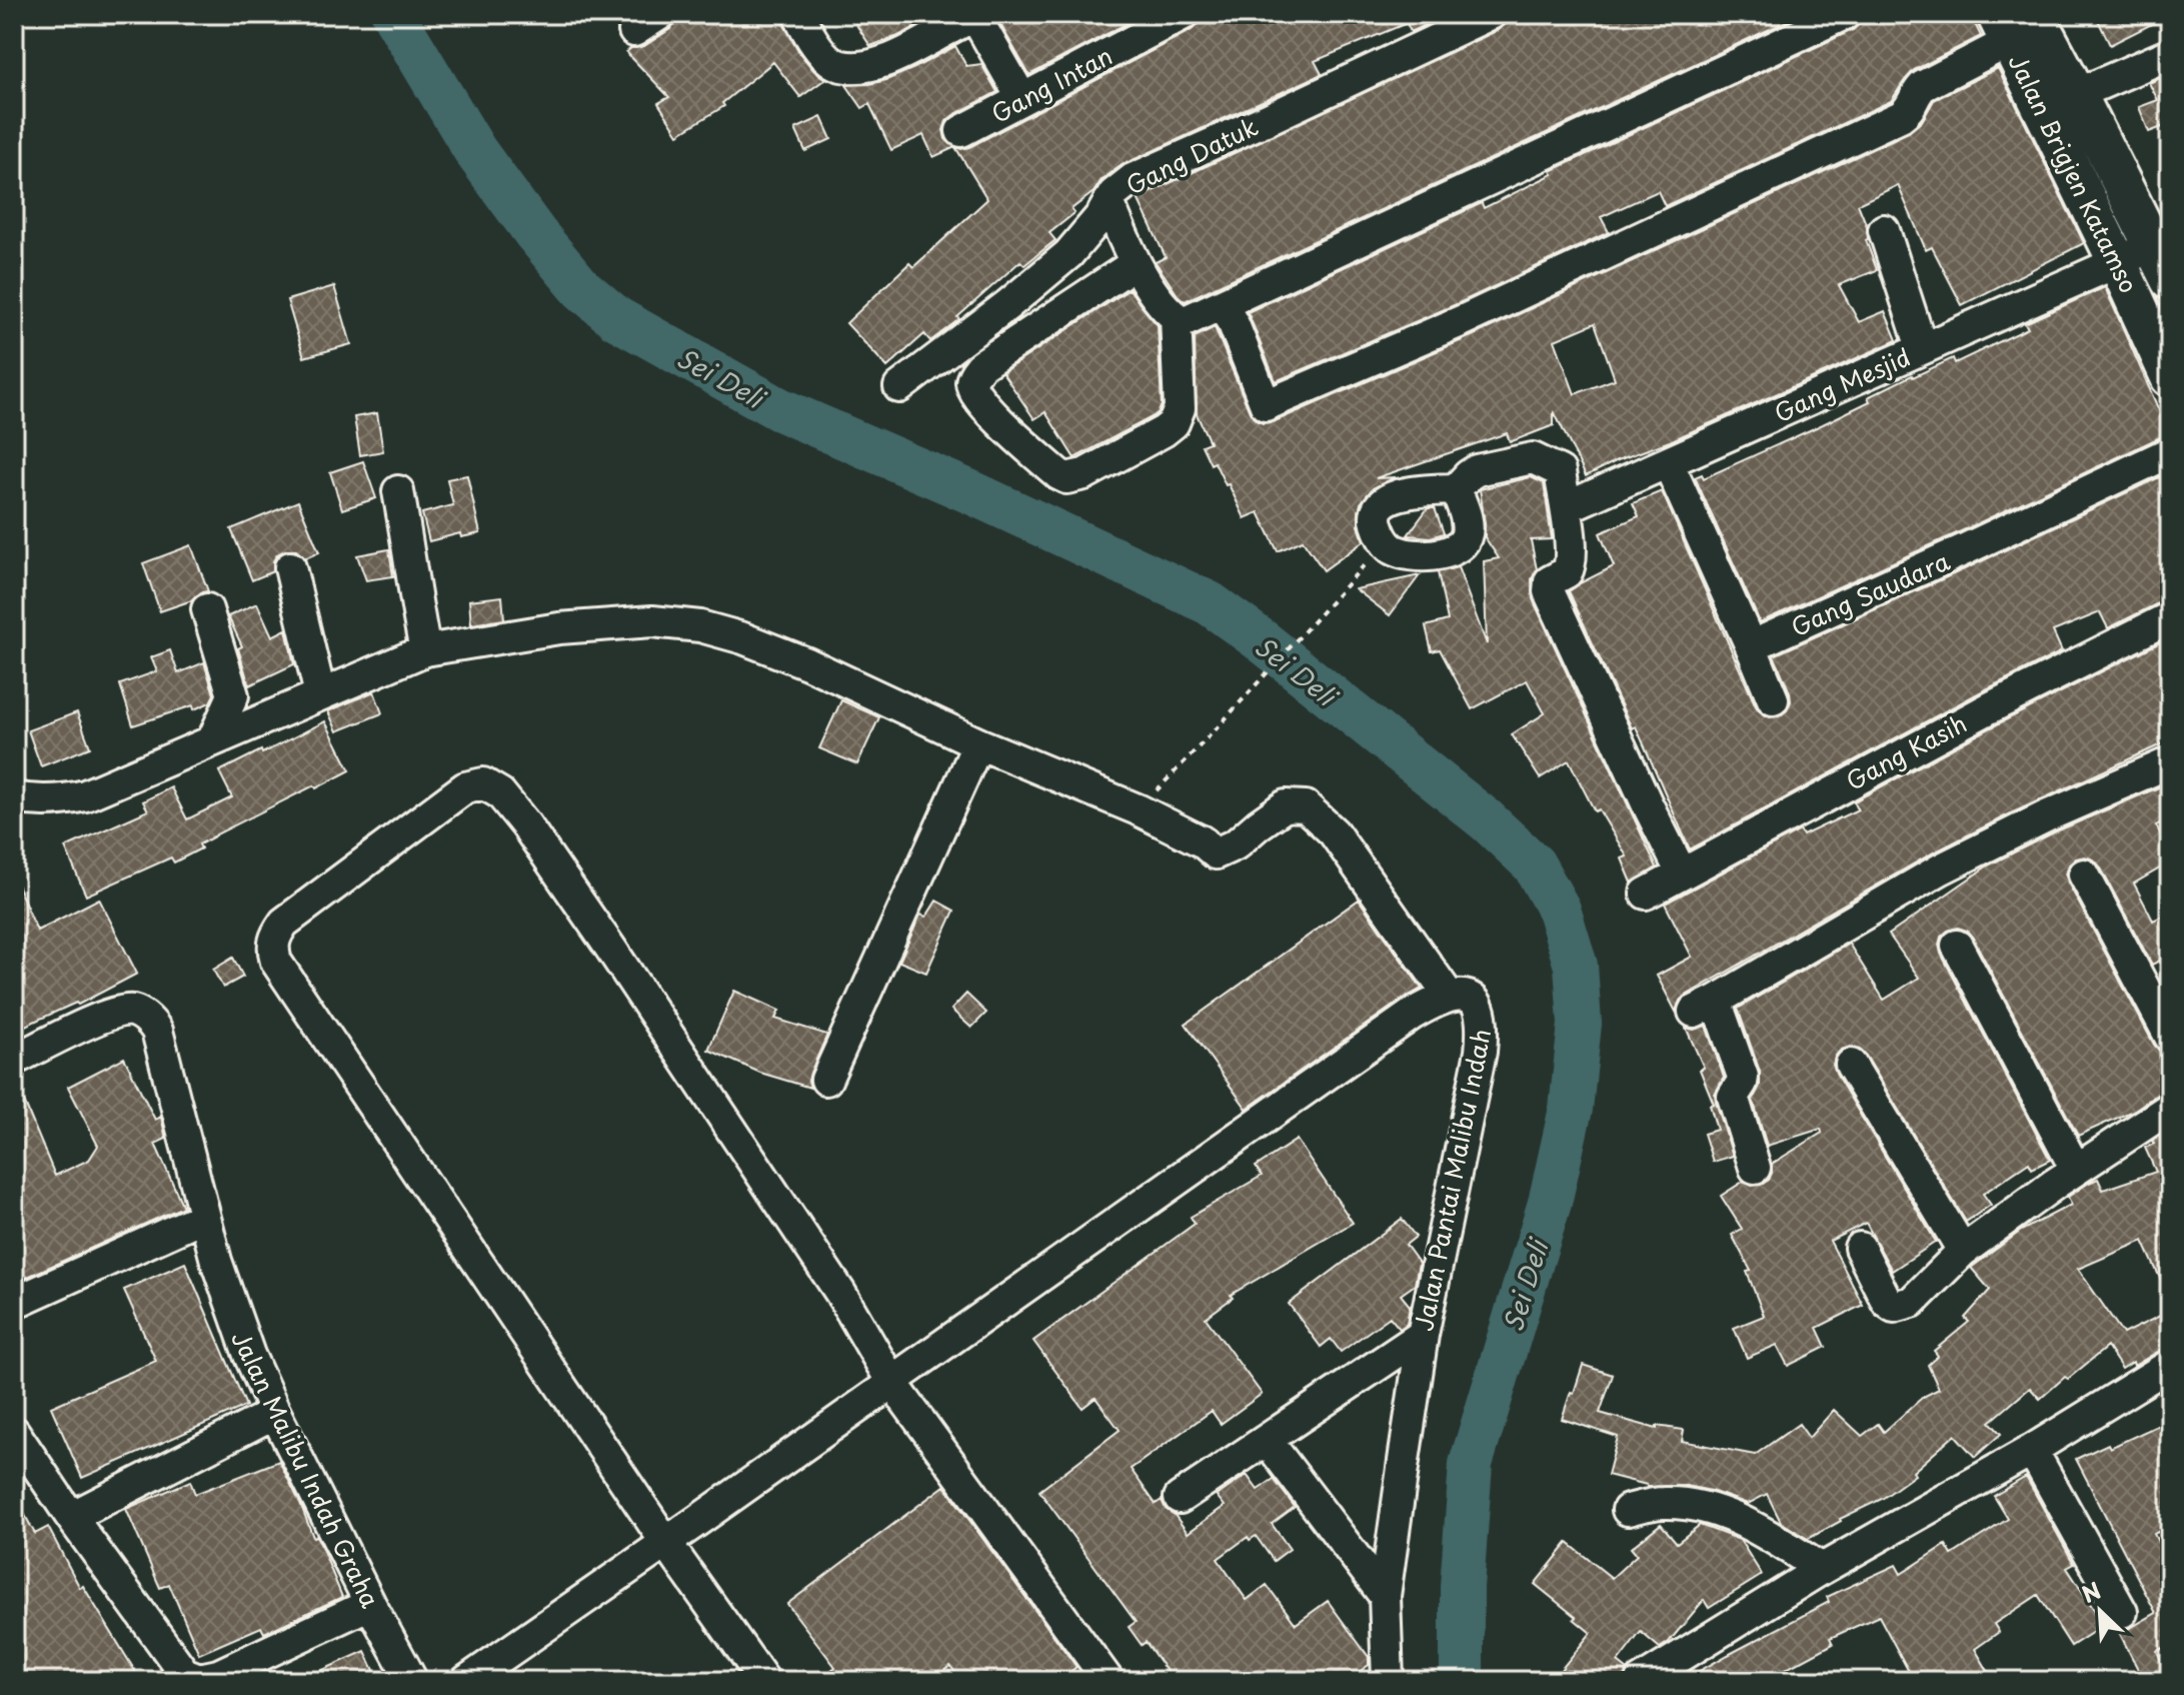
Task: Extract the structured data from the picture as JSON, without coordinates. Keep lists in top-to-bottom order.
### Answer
{
  "streets": {
    "main road": ["Jalan Brigjen Katamso"],
    "street": [
      "Gang Intan",
      "Gang Datuk",
      "Gang Mesjid",
      "Gang Saudara",
      "Gang Kasih",
      "Jalan Pantai Malibu Indah",
      "Jalan Malibu Indah Graha"
    ]
  },
  "crossings": [
    ["Jalan Brigjen Katamso", "Gang Mesjid"]
  ],
  "water": ["Sei Deli"],
  "north": "top left"
}
